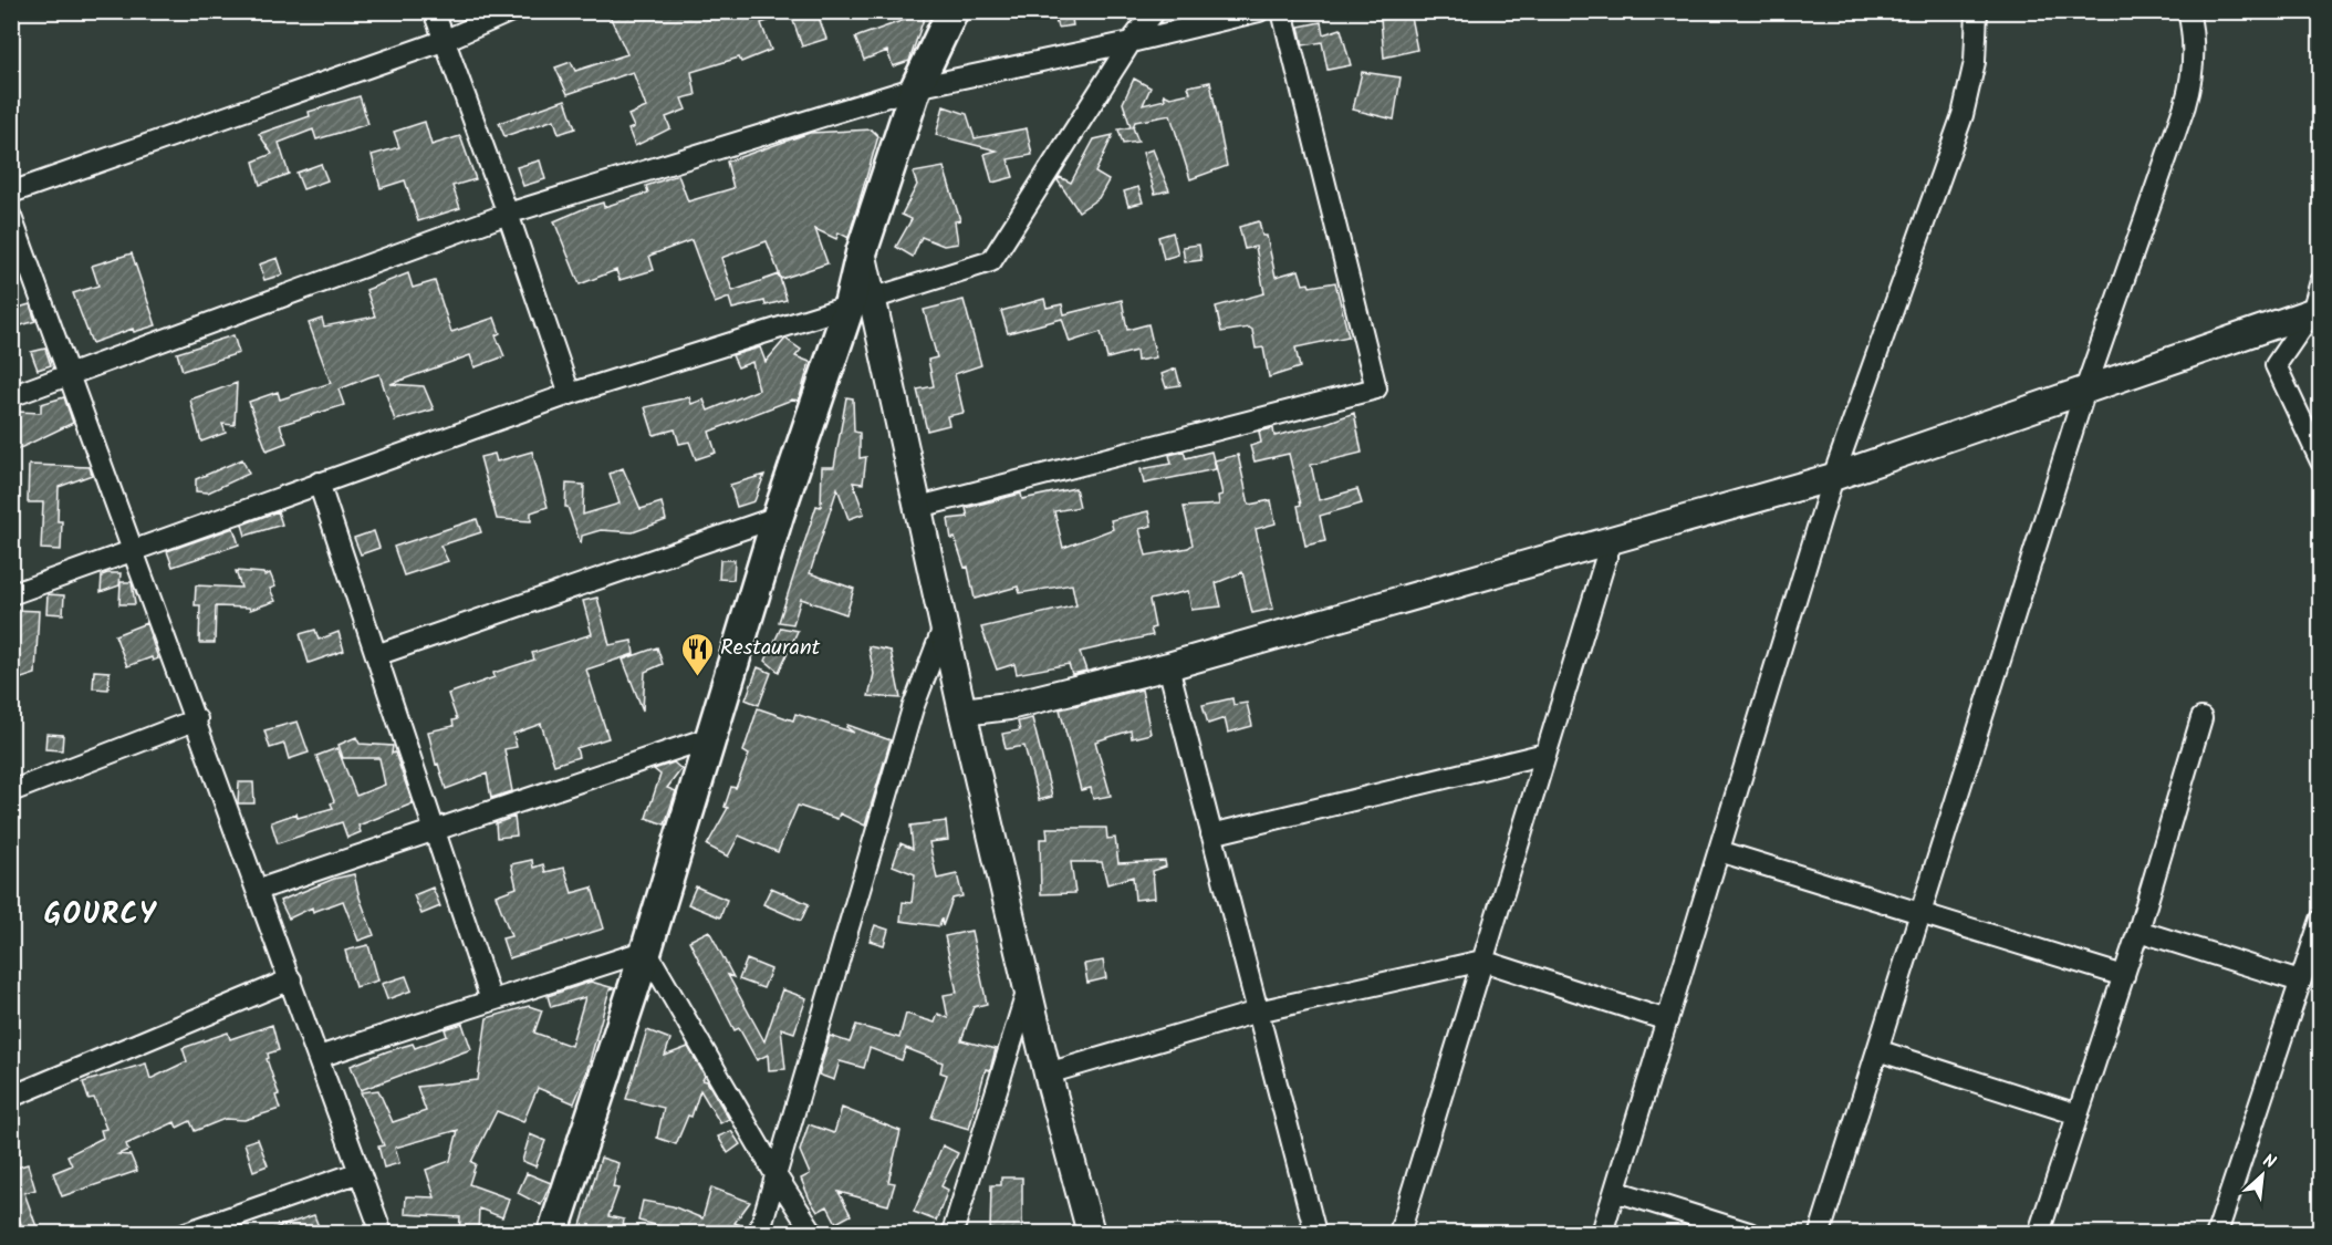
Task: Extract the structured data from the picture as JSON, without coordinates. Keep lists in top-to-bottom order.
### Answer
{
  "districts": ["GOURCY"],
  "places": {
    "restaurant": ["Restaurant"]
  },
  "north": "top right"
}
